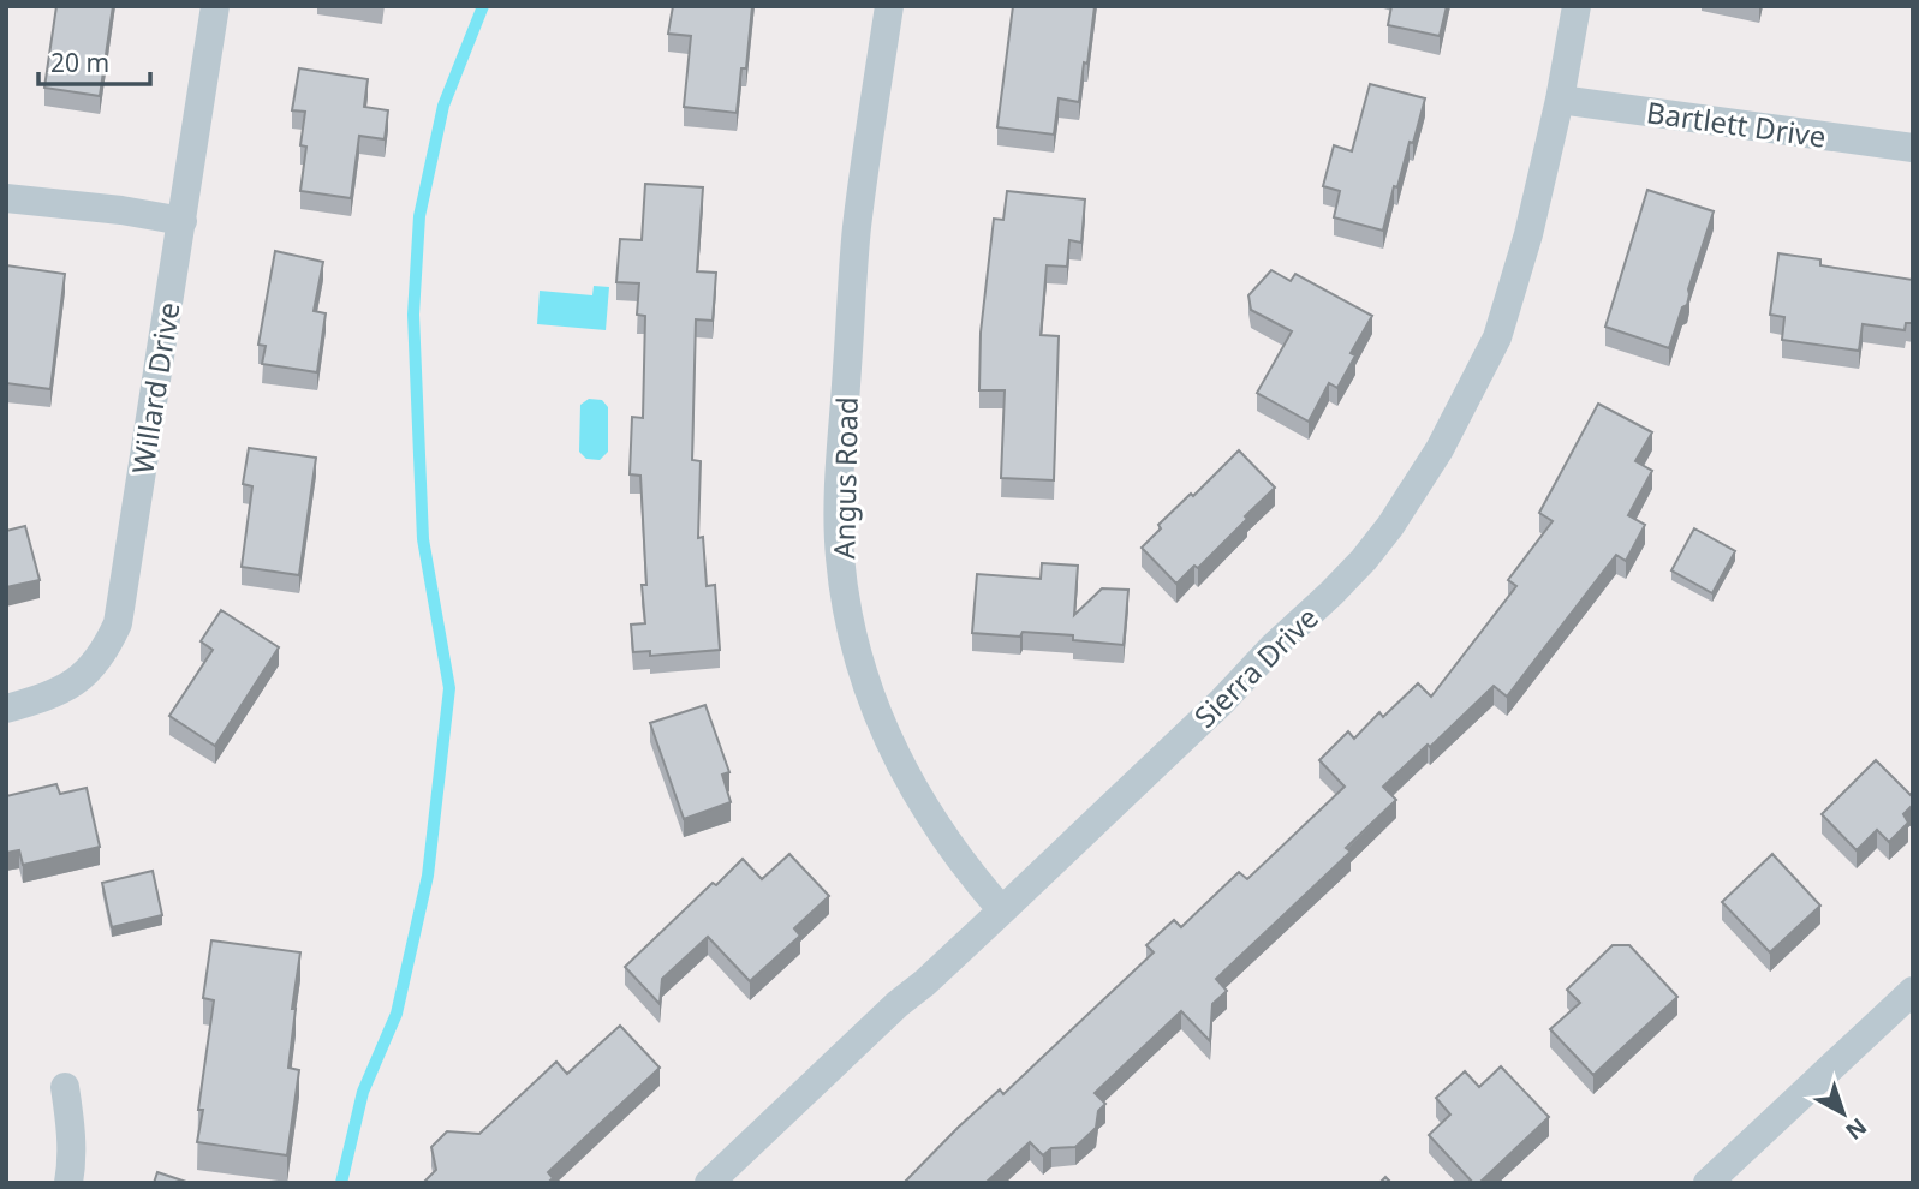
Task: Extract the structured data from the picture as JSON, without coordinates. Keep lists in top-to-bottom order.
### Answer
{
  "streets": {
    "street": [
      "Bartlett Drive",
      "Willard Drive",
      "Angus Road",
      "Sierra Drive"
    ]
  },
  "crossings": [
    ["Bartlett Drive", "Sierra Drive"],
    ["Angus Road", "Sierra Drive"]
  ],
  "scale_bar": "20 m",
  "north": "bottom right"
}
